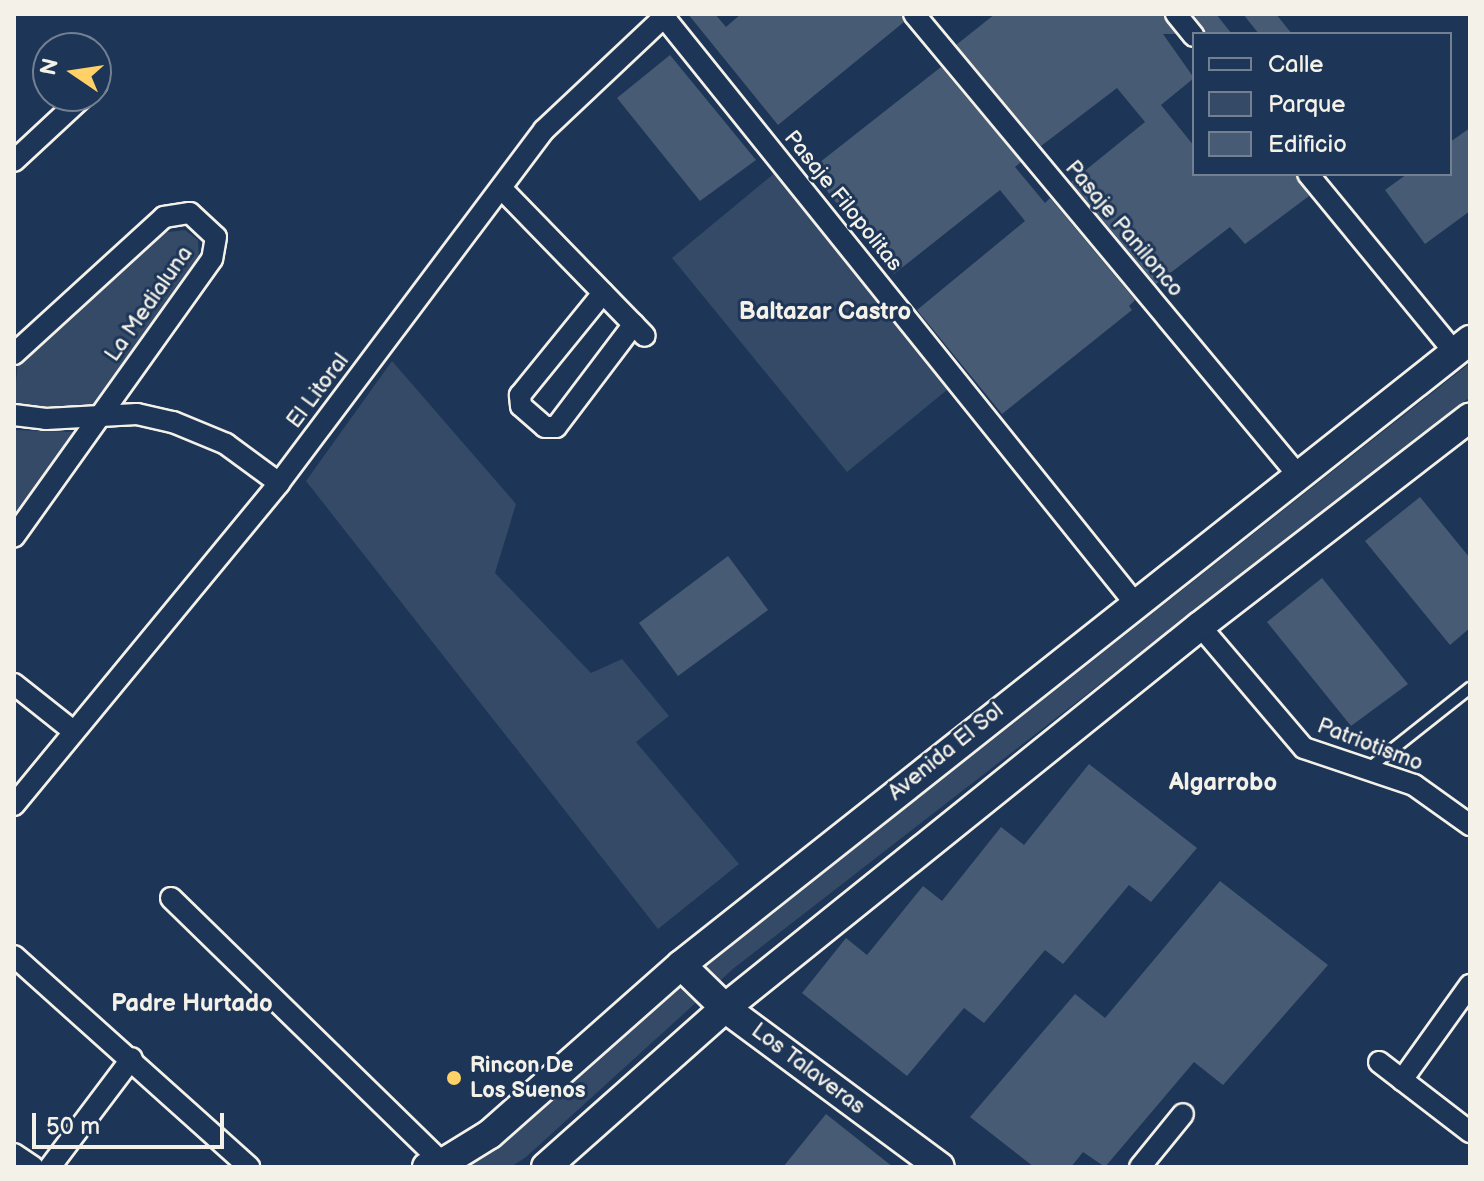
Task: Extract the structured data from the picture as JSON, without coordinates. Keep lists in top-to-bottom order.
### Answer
{
  "streets": {
    "main road": ["Avenida El Sol", "Los Talaveras"],
    "street": [
      "Pasaje Filopolitas",
      "Pasaje Panilonco",
      "La Medialuna",
      "El Litoral",
      "Patriotismo"
    ]
  },
  "crossings": [
    ["Pasaje Filopolitas", "El Litoral"],
    ["Pasaje Filopolitas", "Avenida El Sol"],
    ["Pasaje Panilonco", "Avenida El Sol"],
    ["Avenida El Sol", "Los Talaveras"]
  ],
  "districts": ["Baltazar Castro", "Algarrobo", "Padre Hurtado"],
  "places": ["Rincon De Los Suenos"],
  "legend": ["Calle", "Parque", "Edificio"],
  "scale_bar": "50 m",
  "north": "left"
}
